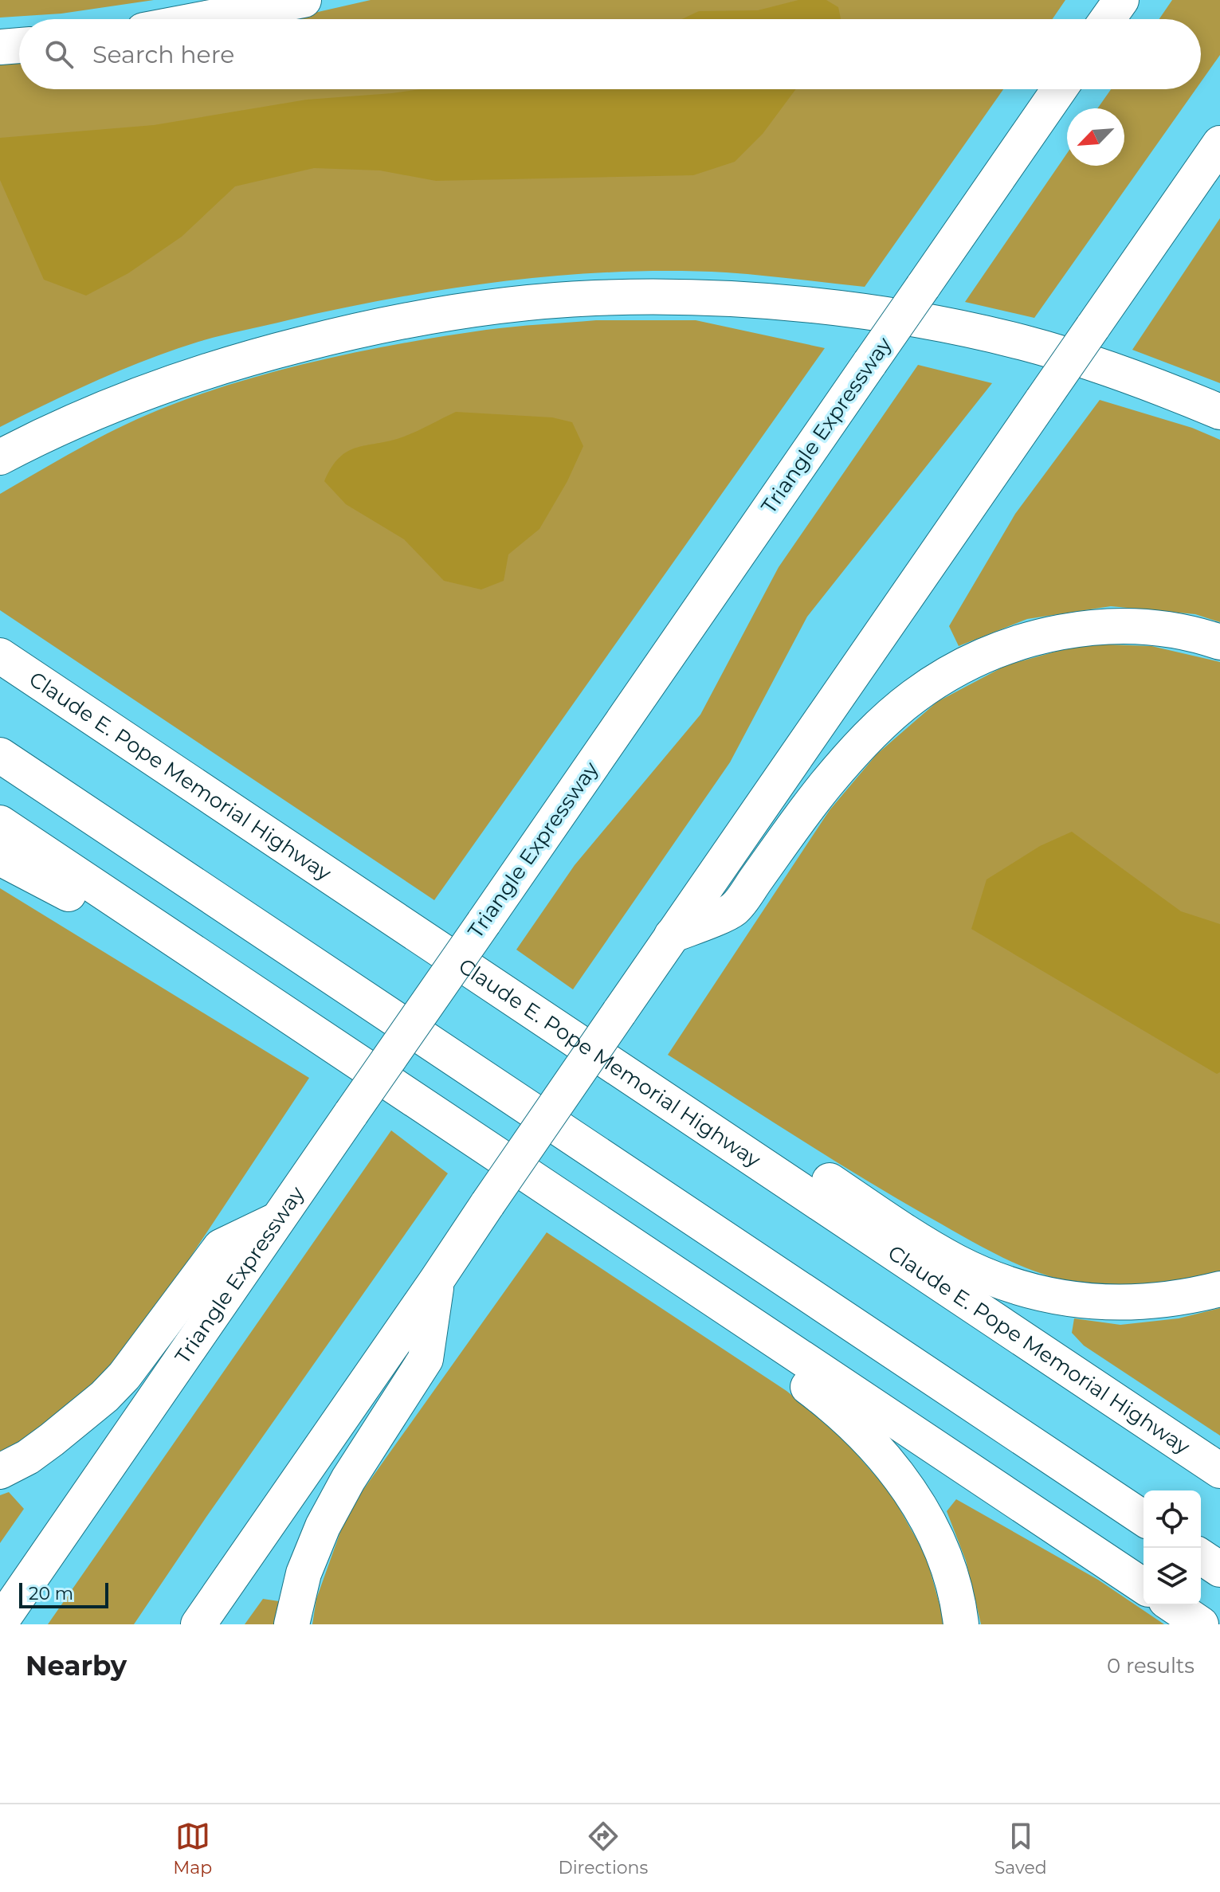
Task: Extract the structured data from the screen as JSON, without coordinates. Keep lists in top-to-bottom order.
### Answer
{
  "streets": {
    "highway": ["Triangle Expressway", "Claude E. Pope Memorial Highway"]
  },
  "scale_bar": "20 m",
  "north": "bottom left",
  "page": {
    "search": "Search here",
    "scale": "20 m",
    "heading": ["Nearby", "0 results"],
    "nav": ["Map", "Directions", "Saved"]
  }
}
